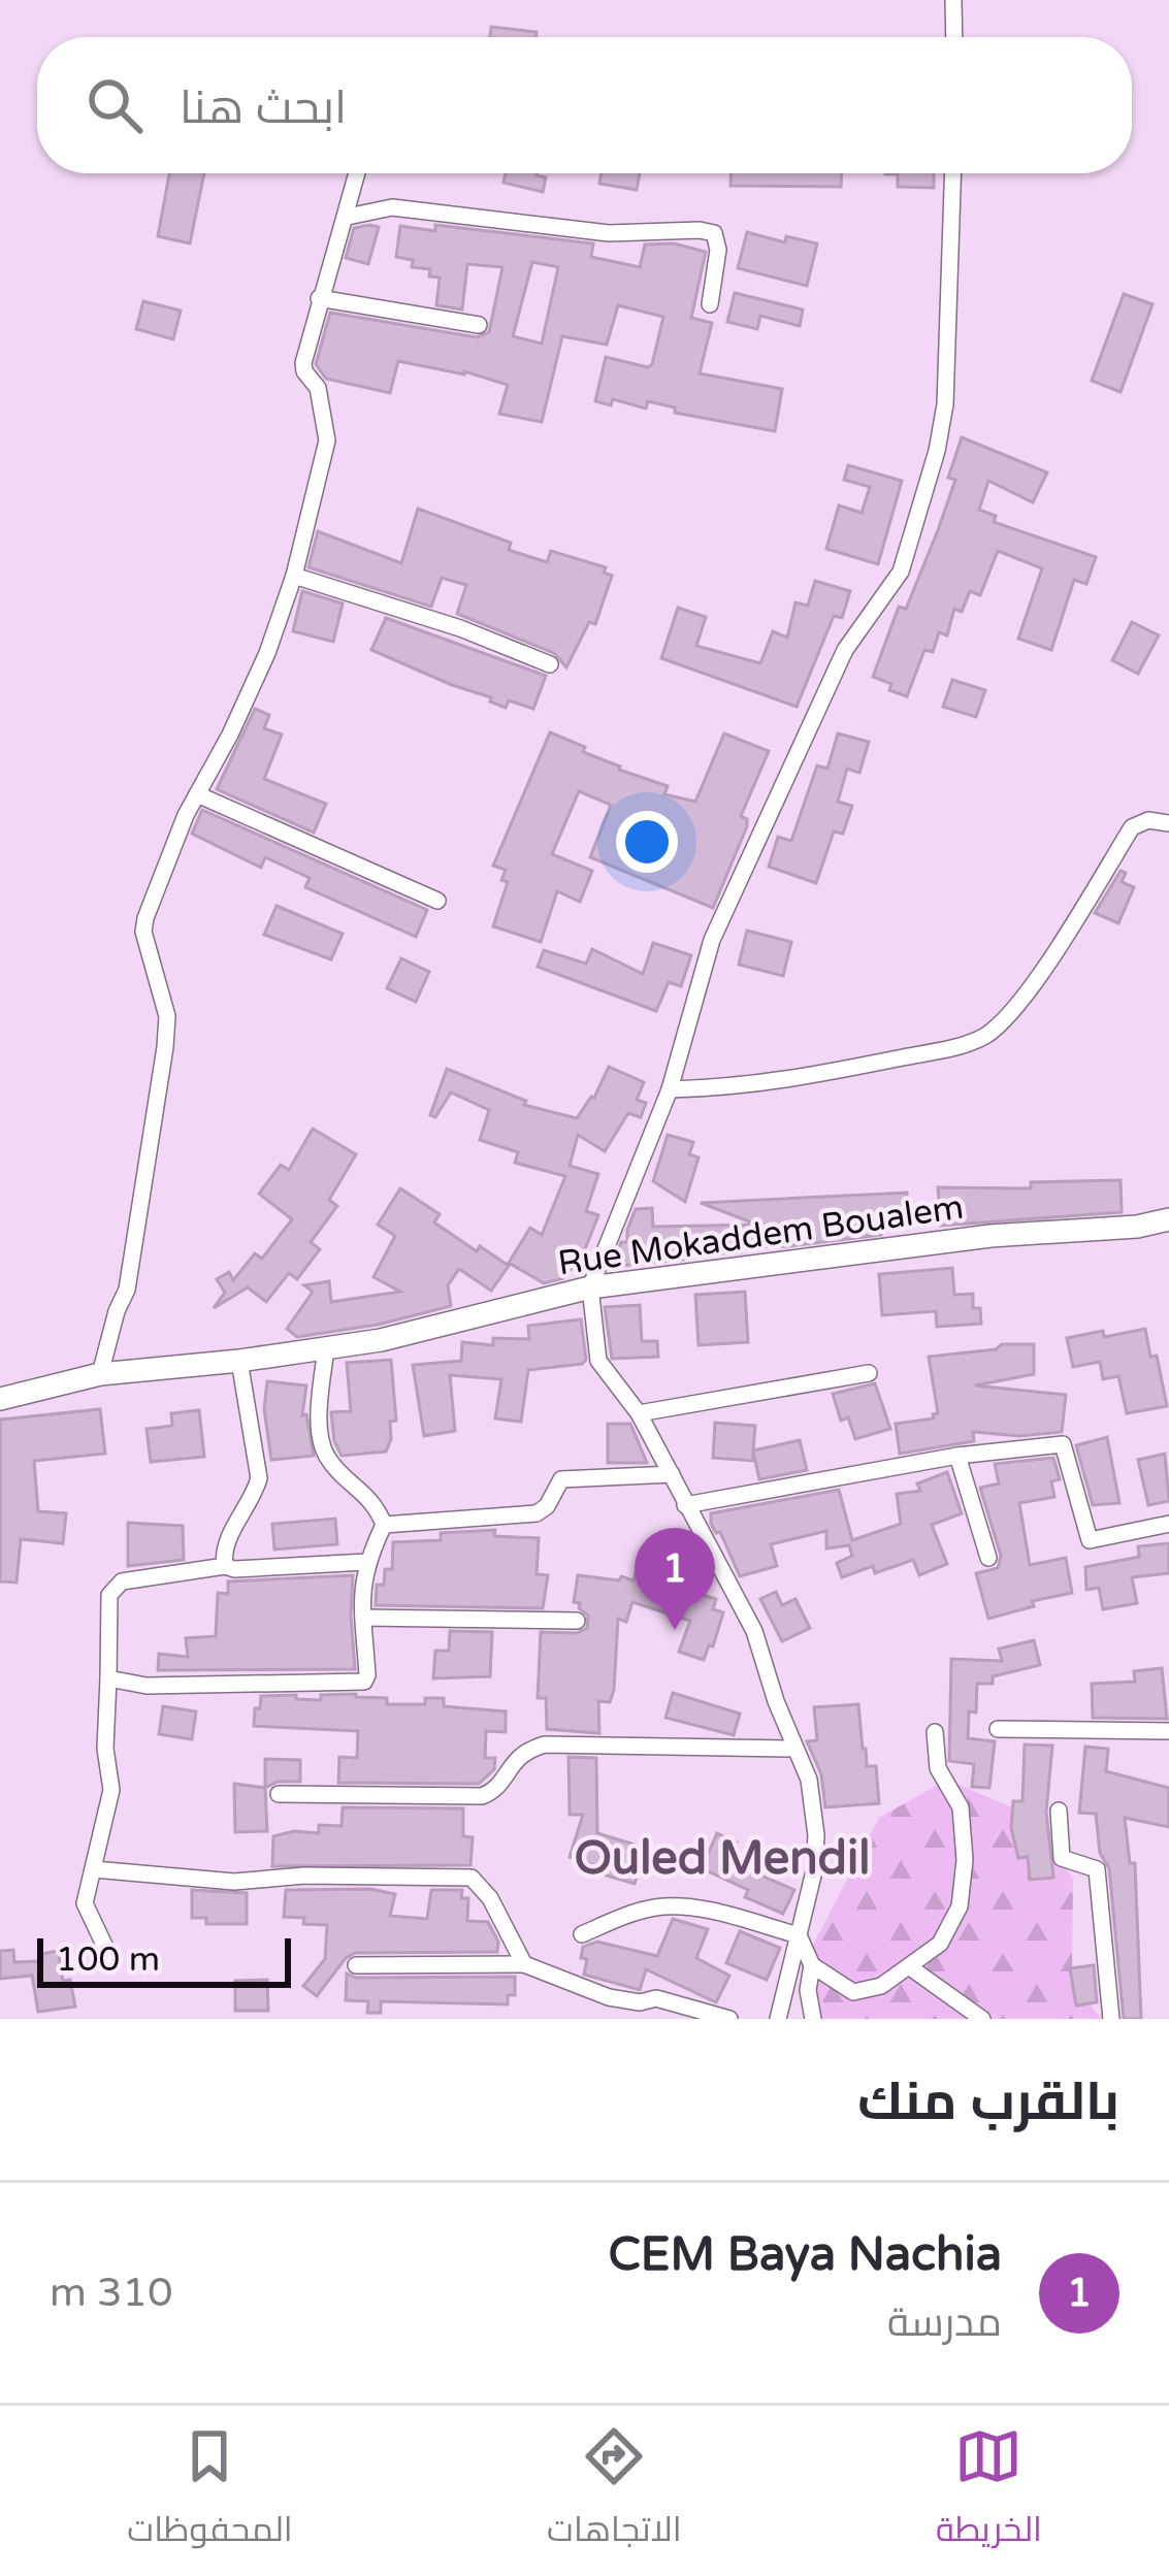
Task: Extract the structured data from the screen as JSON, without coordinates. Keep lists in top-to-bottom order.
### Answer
{
  "streets": {
    "street": ["Rue Mokaddem Boualem"]
  },
  "districts": ["Ouled Mendil"],
  "scale_bar": "100 m",
  "page": {
    "search": "ابحث هنا",
    "pins": "1",
    "scale": "100 m",
    "heading": "بالقرب منك",
    "list": [
      {
        "mark": "1",
        "name": "CEM Baya Nachia",
        "note": "مدرسة",
        "value": "310 m"
      }
    ],
    "nav": ["الخريطة", "الاتجاهات", "المحفوظات"]
  }
}
